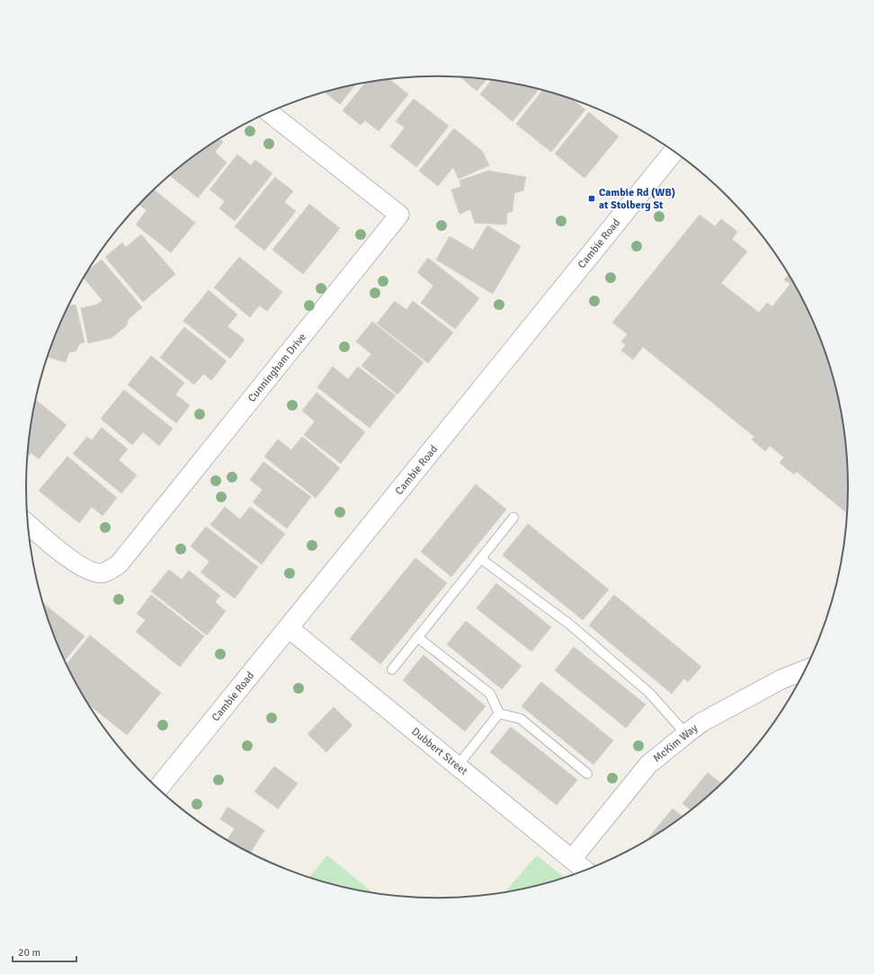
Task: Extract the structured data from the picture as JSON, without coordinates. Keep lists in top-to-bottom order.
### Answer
{
  "streets": {
    "main road": ["Cambie Road"],
    "street": ["Cunningham Drive", "McKim Way", "Dubbert Street"]
  },
  "crossings": [
    ["Cambie Road", "Dubbert Street"],
    ["McKim Way", "Dubbert Street"]
  ],
  "places": {
    "transit": ["Cambie Rd (WB) at Stolberg St"]
  },
  "scale_bar": "20 m"
}
